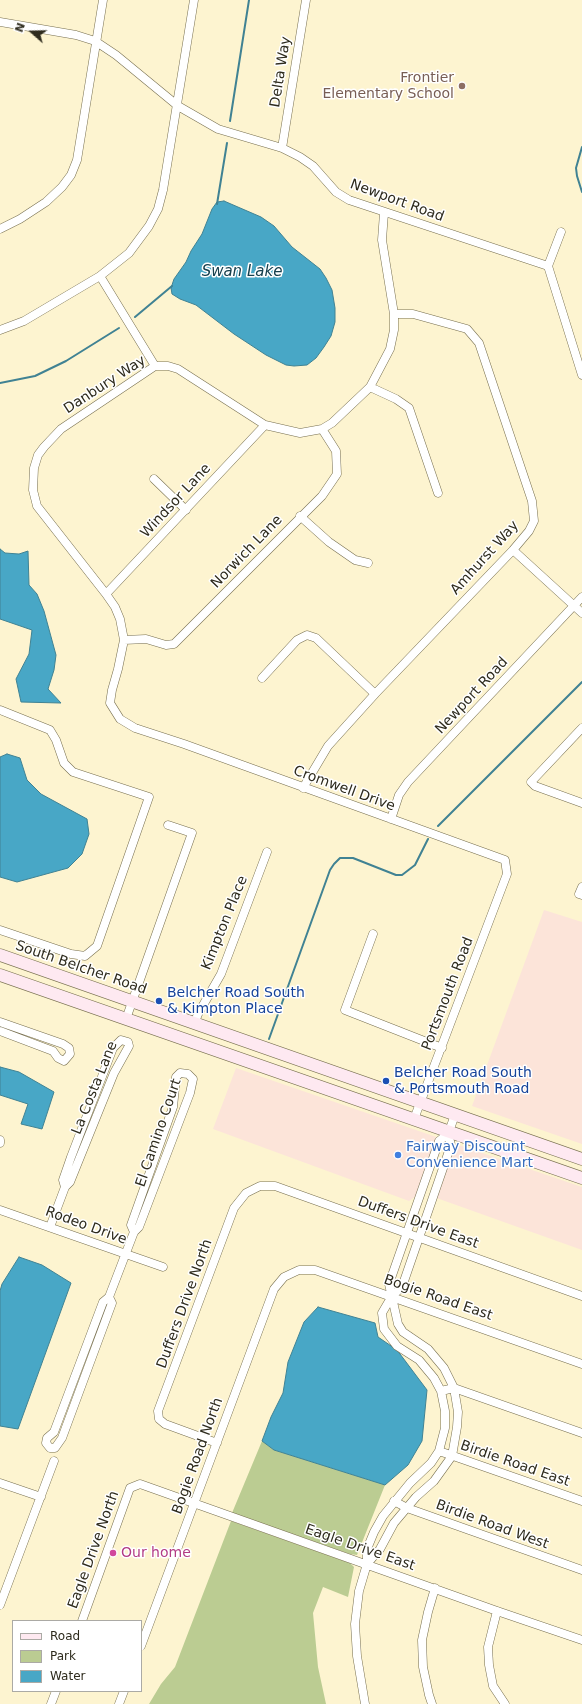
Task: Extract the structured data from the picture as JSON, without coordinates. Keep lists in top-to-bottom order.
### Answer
{
  "streets": {
    "main road": ["South Belcher Road"],
    "street": [
      "Delta Way",
      "Newport Road",
      "Danbury Way",
      "Windsor Lane",
      "Norwich Lane",
      "Amhurst Way",
      "Cromwell Drive",
      "Kimpton Place",
      "Portsmouth Road",
      "La Costa Lane",
      "El Camino Court",
      "Duffers Drive East",
      "Rodeo Drive",
      "Bogie Road East",
      "Duffers Drive North",
      "Bogie Road North",
      "Birdie Road East",
      "Birdie Road West",
      "Eagle Drive East",
      "Eagle Drive North"
    ]
  },
  "crossings": [
    ["Delta Way", "Newport Road"],
    ["Newport Road", "Danbury Way"],
    ["Newport Road", "Cromwell Drive"],
    ["Danbury Way", "Windsor Lane"],
    ["Danbury Way", "Norwich Lane"],
    ["Danbury Way", "Amhurst Way"],
    ["Danbury Way", "Cromwell Drive"],
    ["Amhurst Way", "Cromwell Drive"],
    ["Cromwell Drive", "Portsmouth Road"],
    ["Kimpton Place", "South Belcher Road"],
    ["South Belcher Road", "Portsmouth Road"],
    ["La Costa Lane", "Rodeo Drive"],
    ["El Camino Court", "Rodeo Drive"],
    ["Duffers Drive East", "Duffers Drive North"],
    ["Bogie Road East", "Bogie Road North"],
    ["Duffers Drive North", "Bogie Road North"],
    ["Bogie Road North", "Eagle Drive East"],
    ["Eagle Drive East", "Eagle Drive North"]
  ],
  "water": ["Swan Lake"],
  "places": [
    "Frontier Elementary School",
    "Belcher Road South & Kimpton Place",
    "Belcher Road South & Portsmouth Road",
    "Fairway Discount Convenience Mart",
    "Our home"
  ],
  "legend": ["Road", "Park", "Water"],
  "north": "left"
}
